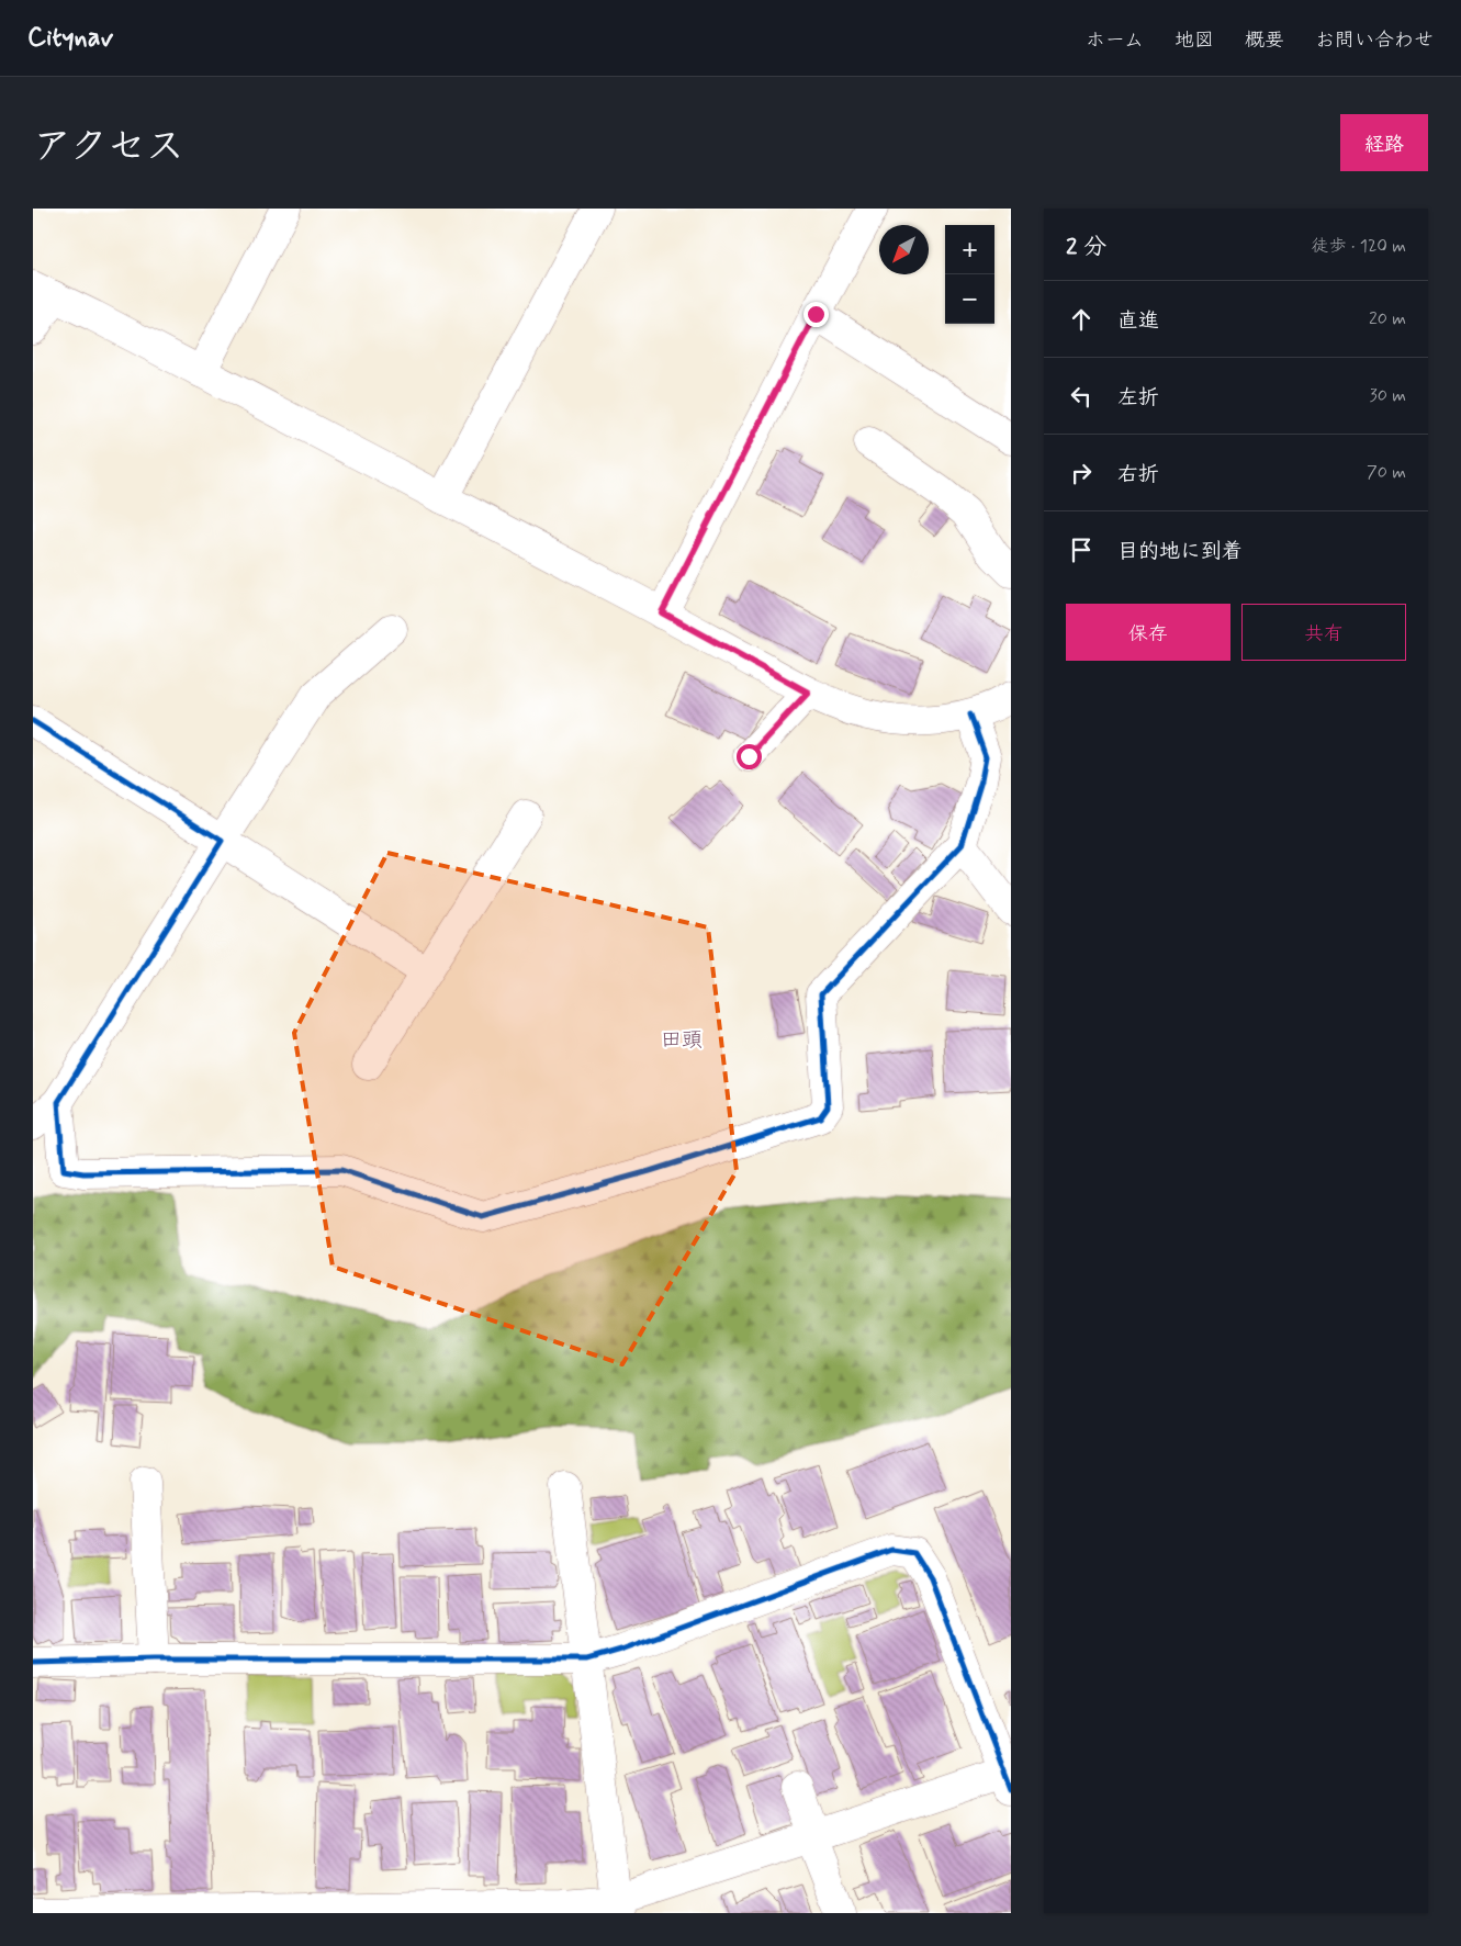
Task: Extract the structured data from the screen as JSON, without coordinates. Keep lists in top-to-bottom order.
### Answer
{
  "districts": ["田頭"],
  "north": "bottom left",
  "page": {
    "header": "Citynav",
    "nav": [
      "ホーム",
      "地図",
      "概要",
      "お問い合わせ"
    ],
    "title": "アクセス",
    "buttons": [
      "経路",
      ["保存", "共有"]
    ],
    "heading": ["2 分", "徒歩 · 120 m"],
    "map_buttons": ["+", "−"],
    "list": [
      ["直進", "20 m"],
      ["左折", "30 m"],
      ["右折", "70 m"],
      "目的地に到着"
    ]
  }
}
